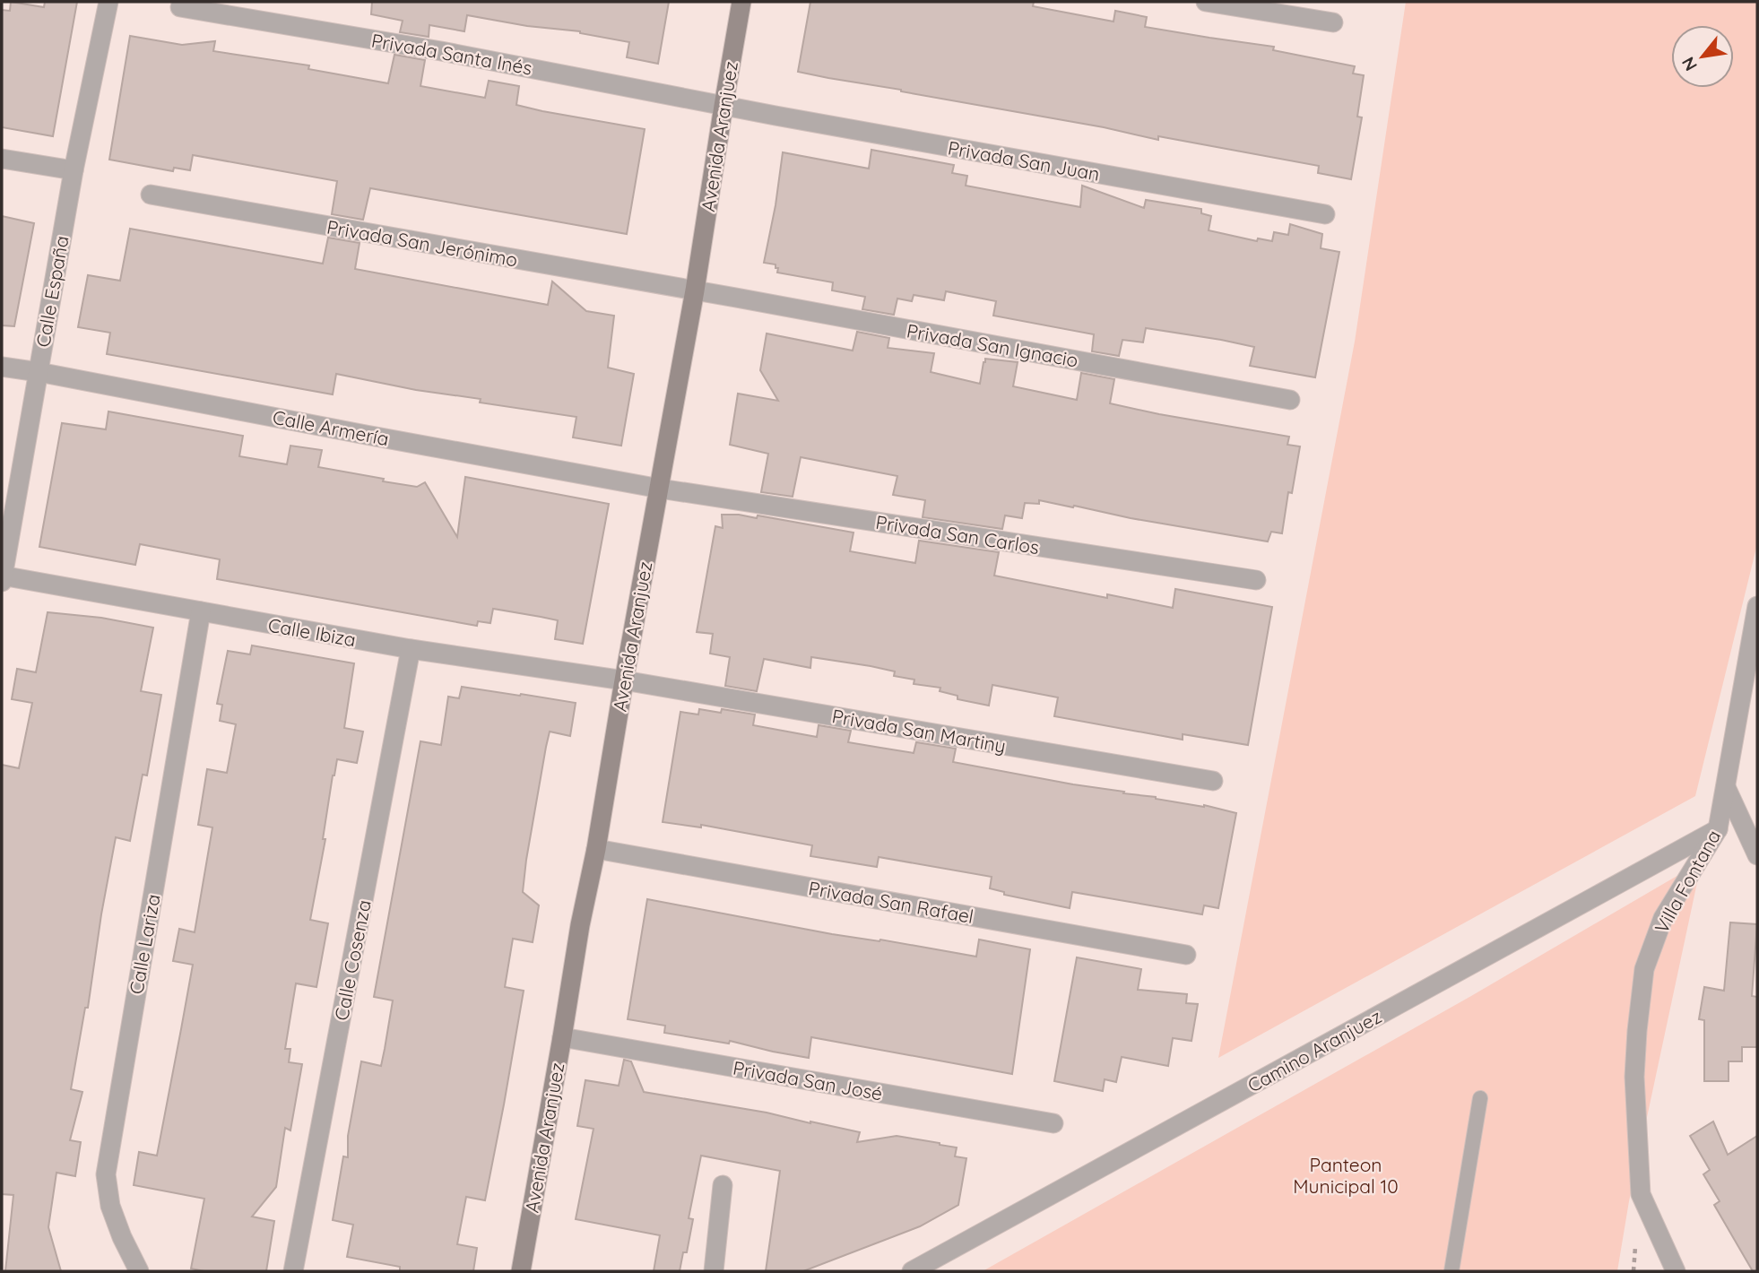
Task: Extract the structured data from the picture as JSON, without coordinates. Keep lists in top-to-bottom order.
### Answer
{
  "streets": {
    "street": [
      "Privada Santa Inés",
      "Avenida Aranjuez",
      "Privada San Juan",
      "Privada San Jerónimo",
      "Calle España",
      "Privada San Ignacio",
      "Calle Armería",
      "Privada San Carlos",
      "Calle Ibiza",
      "Privada San Martiny",
      "Villa Fontana",
      "Privada San Rafael",
      "Calle Lariza",
      "Calle Cosenza",
      "Camino Aranjuez",
      "Privada San José"
    ]
  },
  "crossings": [
    ["Privada Santa Inés", "Avenida Aranjuez"],
    ["Privada Santa Inés", "Privada San Juan"],
    ["Avenida Aranjuez", "Privada San Juan"],
    ["Avenida Aranjuez", "Privada San Jerónimo"],
    ["Avenida Aranjuez", "Privada San Ignacio"],
    ["Avenida Aranjuez", "Calle Armería"],
    ["Avenida Aranjuez", "Privada San Carlos"],
    ["Avenida Aranjuez", "Calle Ibiza"],
    ["Avenida Aranjuez", "Privada San Martiny"],
    ["Avenida Aranjuez", "Privada San Rafael"],
    ["Avenida Aranjuez", "Privada San José"],
    ["Privada San Jerónimo", "Privada San Ignacio"],
    ["Calle España", "Calle Armería"],
    ["Calle España", "Calle Ibiza"],
    ["Calle Armería", "Privada San Carlos"],
    ["Calle Ibiza", "Privada San Martiny"],
    ["Calle Ibiza", "Calle Lariza"],
    ["Calle Ibiza", "Calle Cosenza"],
    ["Villa Fontana", "Camino Aranjuez"]
  ],
  "parks": ["Panteon Municipal 10"],
  "north": "bottom left"
}
